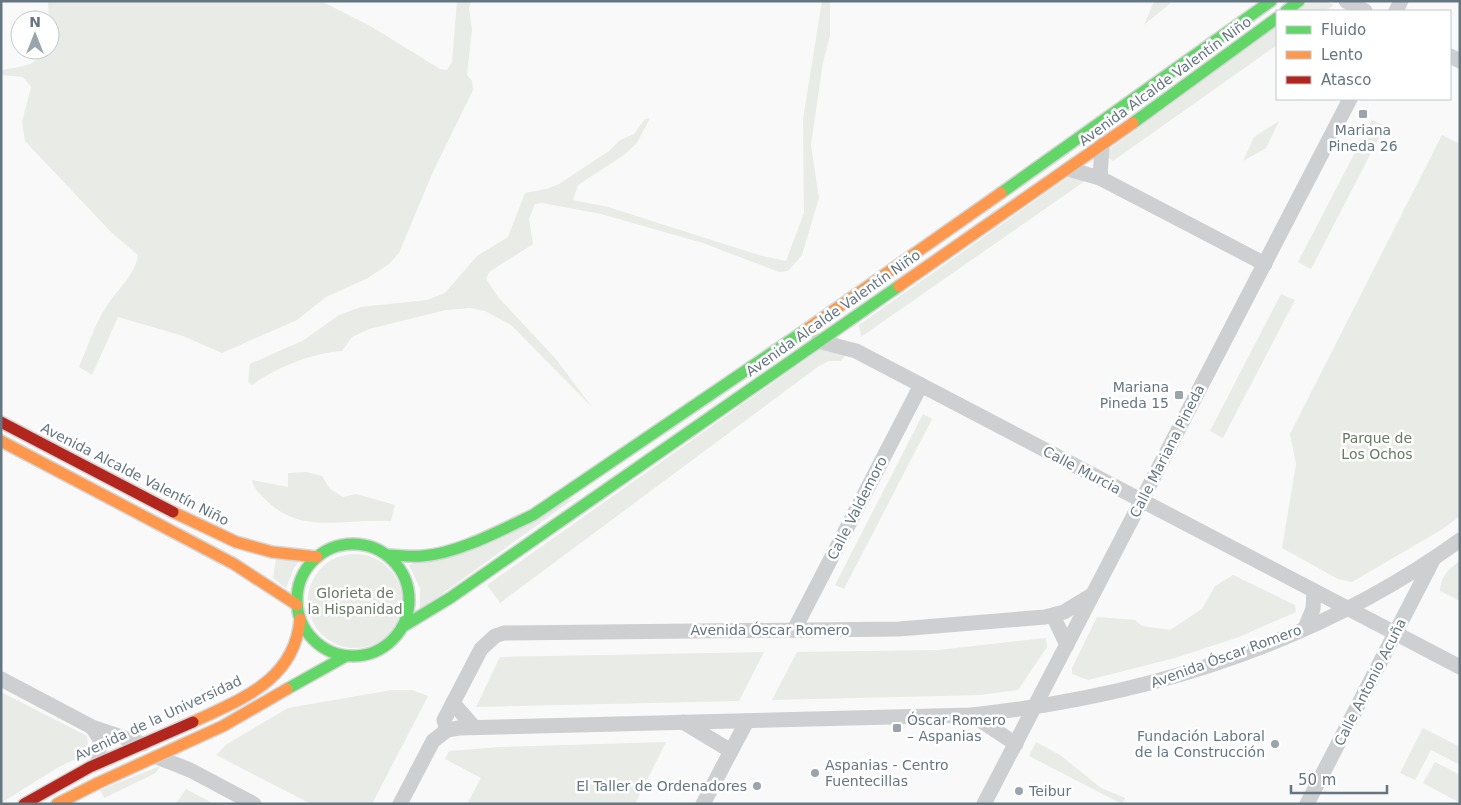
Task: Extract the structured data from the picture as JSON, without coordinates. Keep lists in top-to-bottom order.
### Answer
{
  "streets": {
    "main road": ["Avenida Alcalde Valentín Niño", "Avenida de la Universidad"],
    "street": [
      "Calle Mariana Pineda",
      "Calle Murcia",
      "Calle Valdemoro",
      "Avenida Óscar Romero",
      "Calle Antonio Acuña"
    ]
  },
  "crossings": [
    ["Avenida Alcalde Valentín Niño", "Calle Murcia"],
    ["Avenida Alcalde Valentín Niño", "Avenida de la Universidad"],
    ["Calle Mariana Pineda", "Calle Murcia"],
    ["Calle Mariana Pineda", "Avenida Óscar Romero"],
    ["Calle Murcia", "Calle Valdemoro"],
    ["Calle Murcia", "Avenida Óscar Romero"],
    ["Calle Murcia", "Calle Antonio Acuña"],
    ["Calle Valdemoro", "Avenida Óscar Romero"],
    ["Avenida Óscar Romero", "Calle Antonio Acuña"]
  ],
  "parks": ["Parque de Los Ochos", "Glorieta de la Hispanidad"],
  "places": {
    "transit": ["Mariana Pineda 26", "Mariana Pineda 15", "Óscar Romero – Aspanias"],
    "other": [
      "Fundación Laboral de la Construcción",
      "Aspanias - Centro Fuentecillas",
      "El Taller de Ordenadores",
      "Teibur"
    ]
  },
  "legend": ["Fluido", "Lento", "Atasco"],
  "scale_bar": "50 m",
  "north": "top"
}
